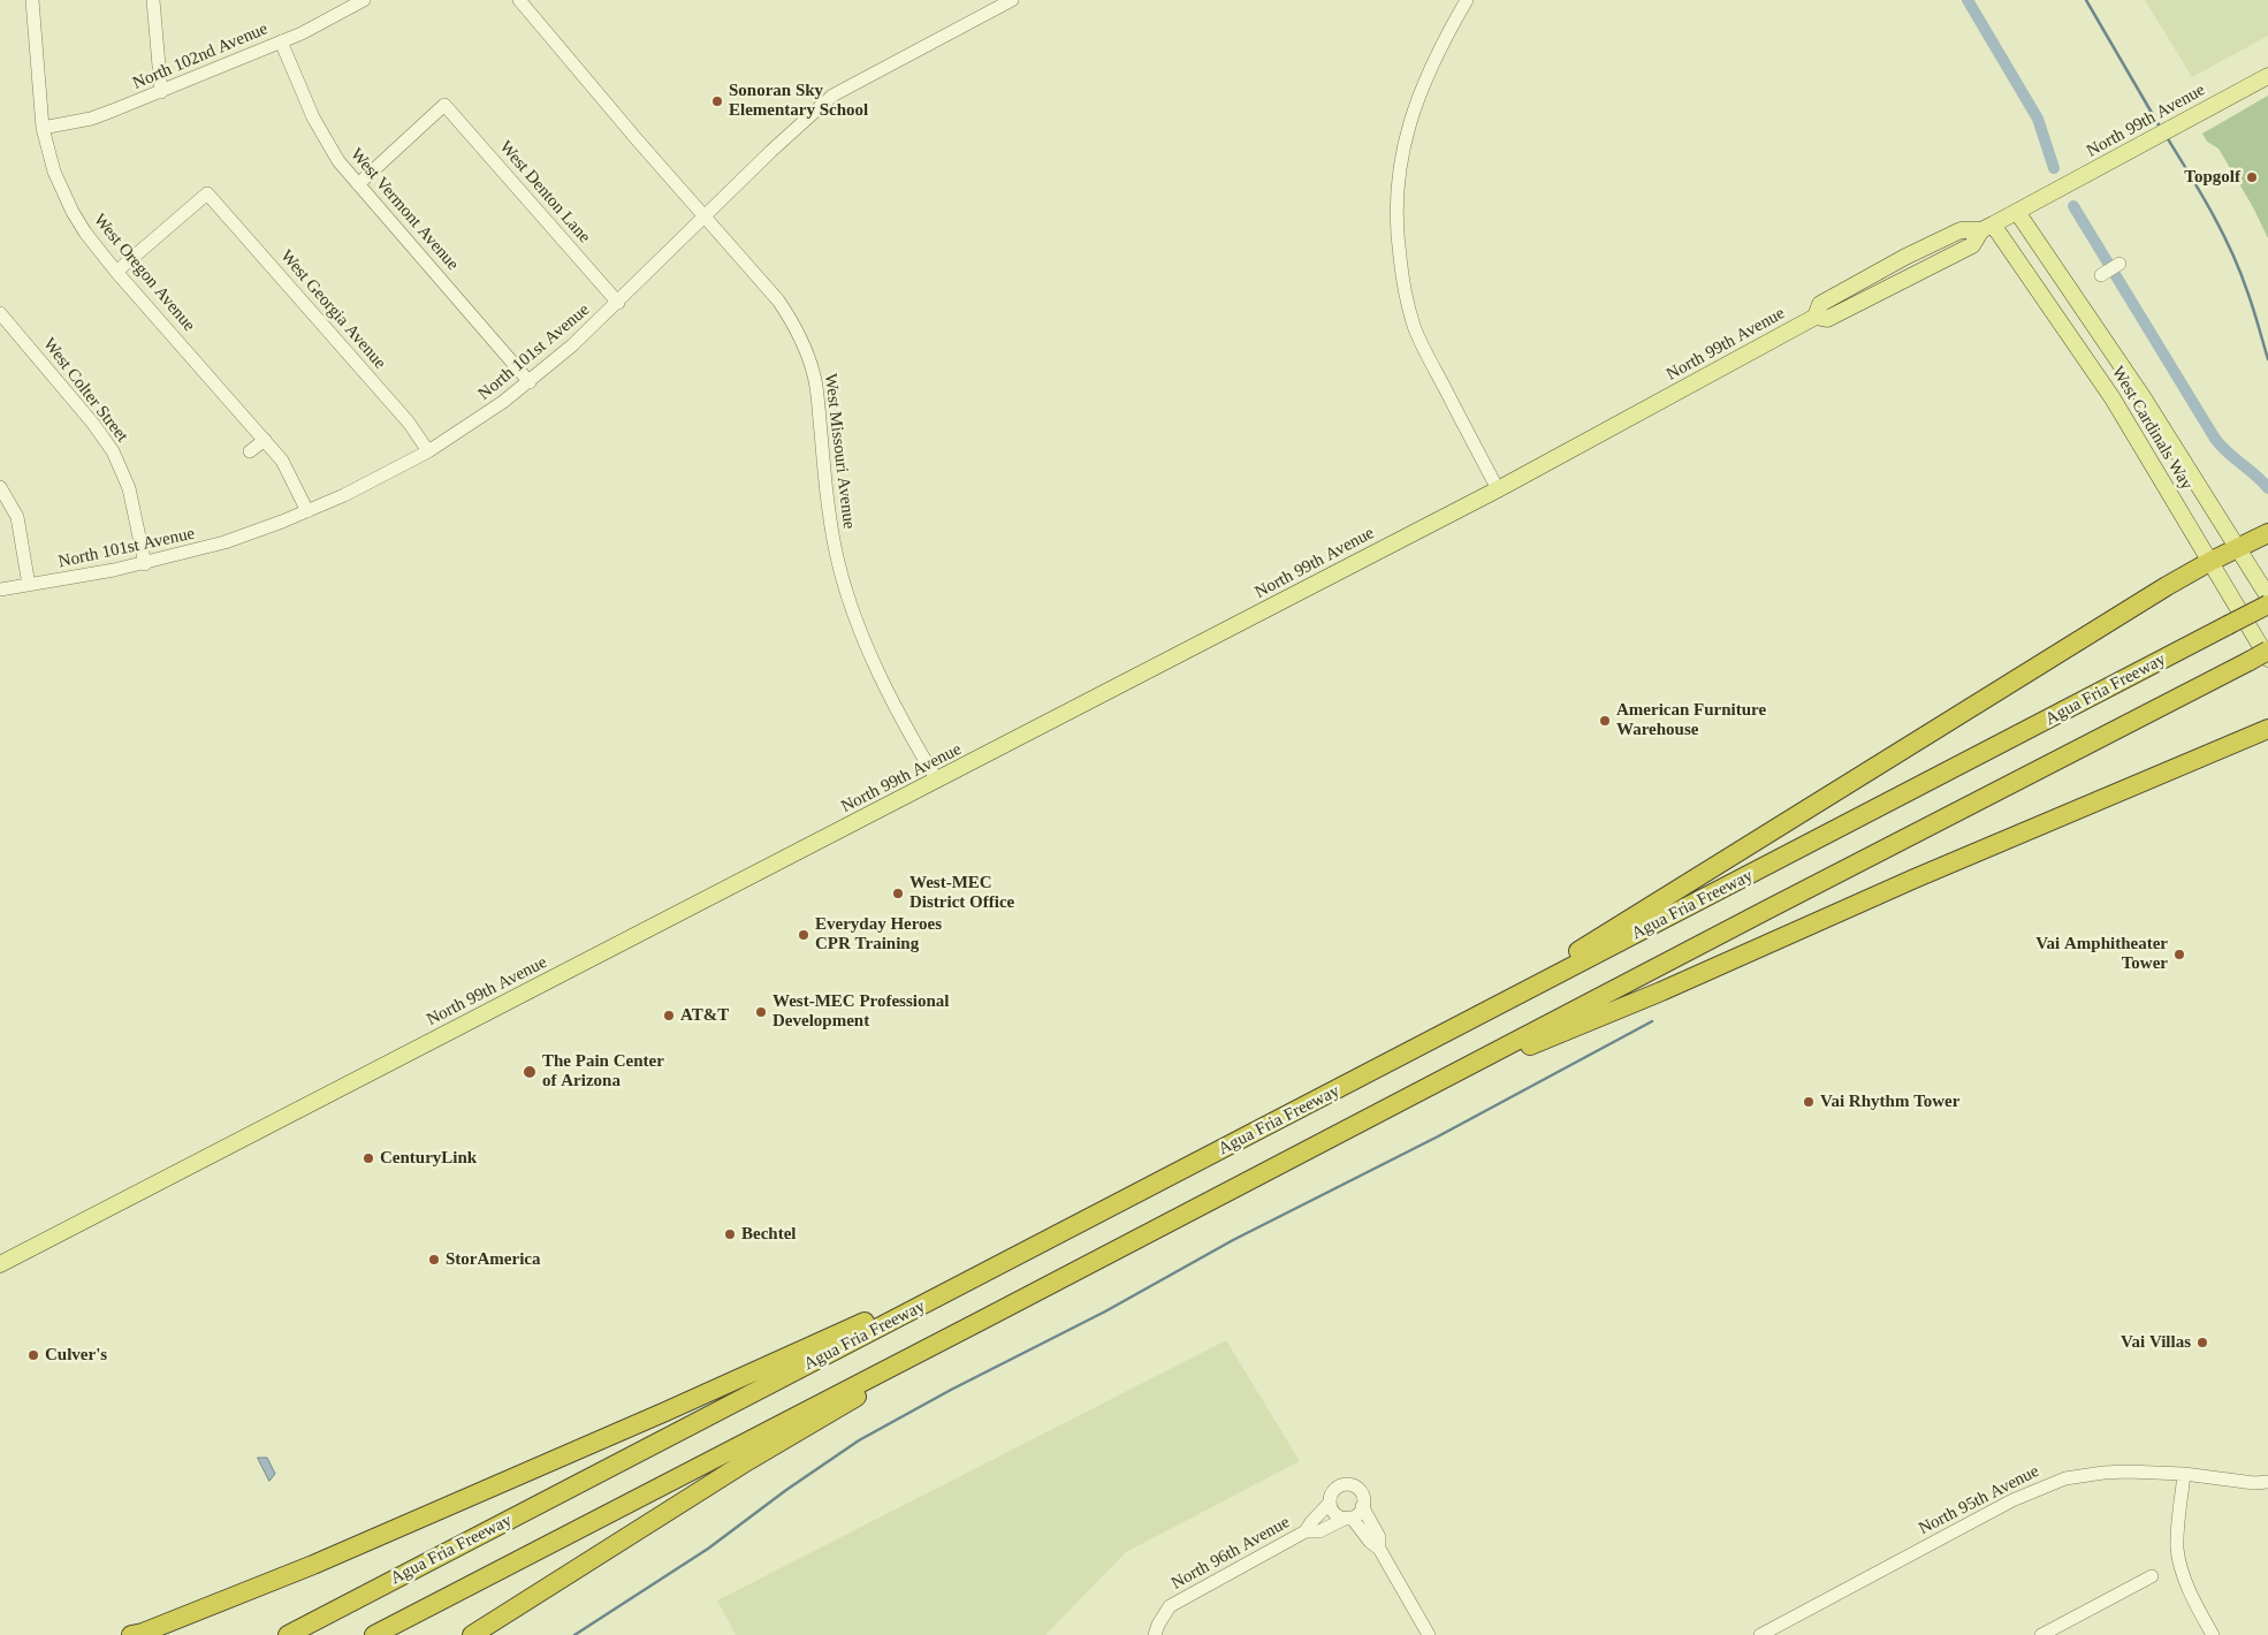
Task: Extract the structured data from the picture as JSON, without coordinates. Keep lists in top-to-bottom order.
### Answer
{
  "streets": {
    "highway": ["Agua Fria Freeway"],
    "main road": ["North 99th Avenue", "West Cardinals Way"],
    "street": [
      "North 102nd Avenue",
      "West Denton Lane",
      "West Vermont Avenue",
      "West Oregon Avenue",
      "West Georgia Avenue",
      "North 101st Avenue",
      "West Colter Street",
      "West Missouri Avenue",
      "North 95th Avenue",
      "North 96th Avenue"
    ]
  },
  "crossings": [
    ["North 102nd Avenue", "West Vermont Avenue"],
    ["North 102nd Avenue", "West Oregon Avenue"],
    ["North 99th Avenue", "West Cardinals Way"],
    ["North 99th Avenue", "West Missouri Avenue"],
    ["West Denton Lane", "West Vermont Avenue"],
    ["West Denton Lane", "North 101st Avenue"],
    ["West Vermont Avenue", "North 101st Avenue"],
    ["West Oregon Avenue", "West Georgia Avenue"],
    ["West Oregon Avenue", "North 101st Avenue"],
    ["West Georgia Avenue", "North 101st Avenue"],
    ["North 101st Avenue", "West Colter Street"],
    ["North 101st Avenue", "West Missouri Avenue"]
  ],
  "places": [
    "Sonoran Sky Elementary School",
    "Topgolf",
    "American Furniture Warehouse",
    "West-MEC District Office",
    "Everyday Heroes CPR Training",
    "Vai Amphitheater Tower",
    "West-MEC Professional Development",
    "AT&T",
    "The Pain Center of Arizona",
    "Vai Rhythm Tower",
    "CenturyLink",
    "Bechtel",
    "StorAmerica",
    "Vai Villas",
    "Culver's"
  ]
}
